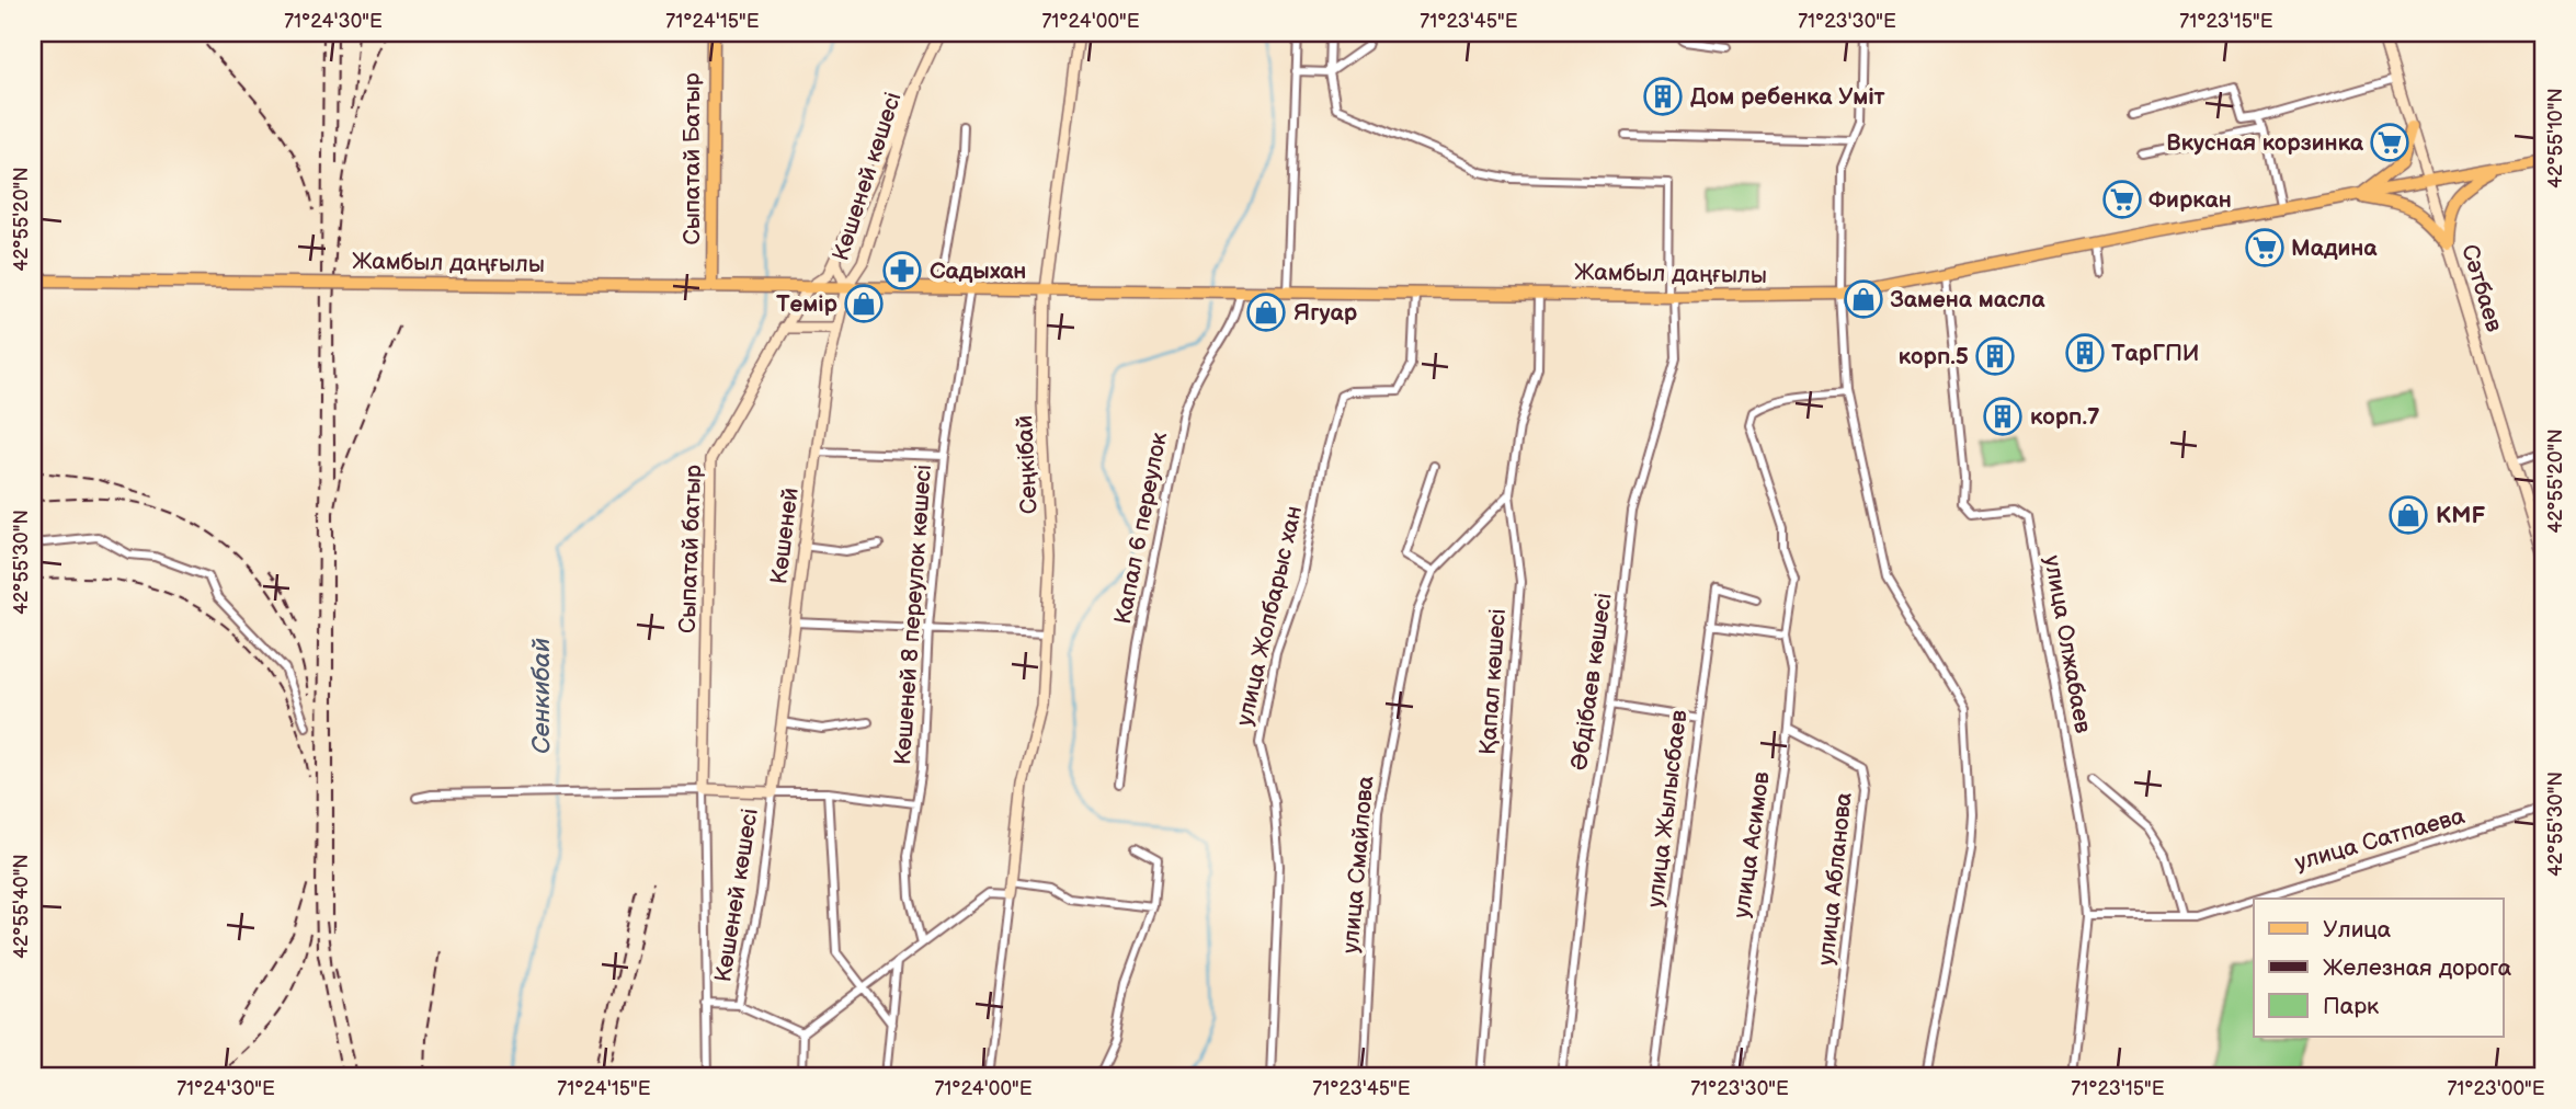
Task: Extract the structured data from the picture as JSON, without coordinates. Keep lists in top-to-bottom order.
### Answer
{
  "streets": {
    "main road": ["Сыпатай Батыр", "Жамбыл даңғылы"],
    "street": [
      "Көшеней көшесі",
      "Сәтбаев",
      "Сеңкібай",
      "Капал 6 переулок",
      "Көшеней",
      "Сыпатай батыр",
      "Көшеней 8 переулок көшесі",
      "улица Жолбарыс хан",
      "улица Олжабаев",
      "Қапал көшесі",
      "Әбдібаев көшесі",
      "улица Жылысбаев",
      "улица Сатпаева",
      "улица Асимов",
      "улица Смайлова",
      "улица Абланова"
    ]
  },
  "crossings": [
    ["Сыпатай Батыр", "Жамбыл даңғылы"],
    ["Көшеней көшесі", "Жамбыл даңғылы"],
    ["Көшеней көшесі", "Көшеней"],
    ["Көшеней көшесі", "Сыпатай батыр"],
    ["Жамбыл даңғылы", "Сәтбаев"],
    ["Жамбыл даңғылы", "Сеңкібай"],
    ["Жамбыл даңғылы", "Капал 6 переулок"],
    ["Жамбыл даңғылы", "Көшеней"],
    ["Жамбыл даңғылы", "Сыпатай батыр"],
    ["Жамбыл даңғылы", "Көшеней 8 переулок көшесі"],
    ["Жамбыл даңғылы", "улица Жолбарыс хан"],
    ["Жамбыл даңғылы", "улица Олжабаев"],
    ["Жамбыл даңғылы", "Қапал көшесі"],
    ["Жамбыл даңғылы", "Әбдібаев көшесі"],
    ["улица Олжабаев", "улица Сатпаева"],
    ["Қапал көшесі", "улица Смайлова"],
    ["улица Асимов", "улица Абланова"]
  ],
  "water": ["Сенкибай"],
  "places": {
    "building": [
      "Дом ребенка Умiт",
      "ТарГПИ",
      "корп.5",
      "корп.7"
    ],
    "supermarket": ["Вкусная корзинка", "Фиркан", "Мадина"],
    "pharmacy": ["Садыхан"],
    "shop": [
      "Замена масла",
      "Темір",
      "Ягуар",
      "KMF"
    ]
  },
  "legend": ["Улица", "Железная дорога", "Парк"],
  "coordinates": [
    "71°24'30\"E",
    "71°24'15\"E",
    "71°24'00\"E",
    "71°23'45\"E",
    "71°23'30\"E",
    "71°23'15\"E",
    "42°55'10\"N",
    "42°55'20\"N",
    "42°55'30\"N",
    "42°55'40\"N",
    "71°23'00\"E"
  ]
}
